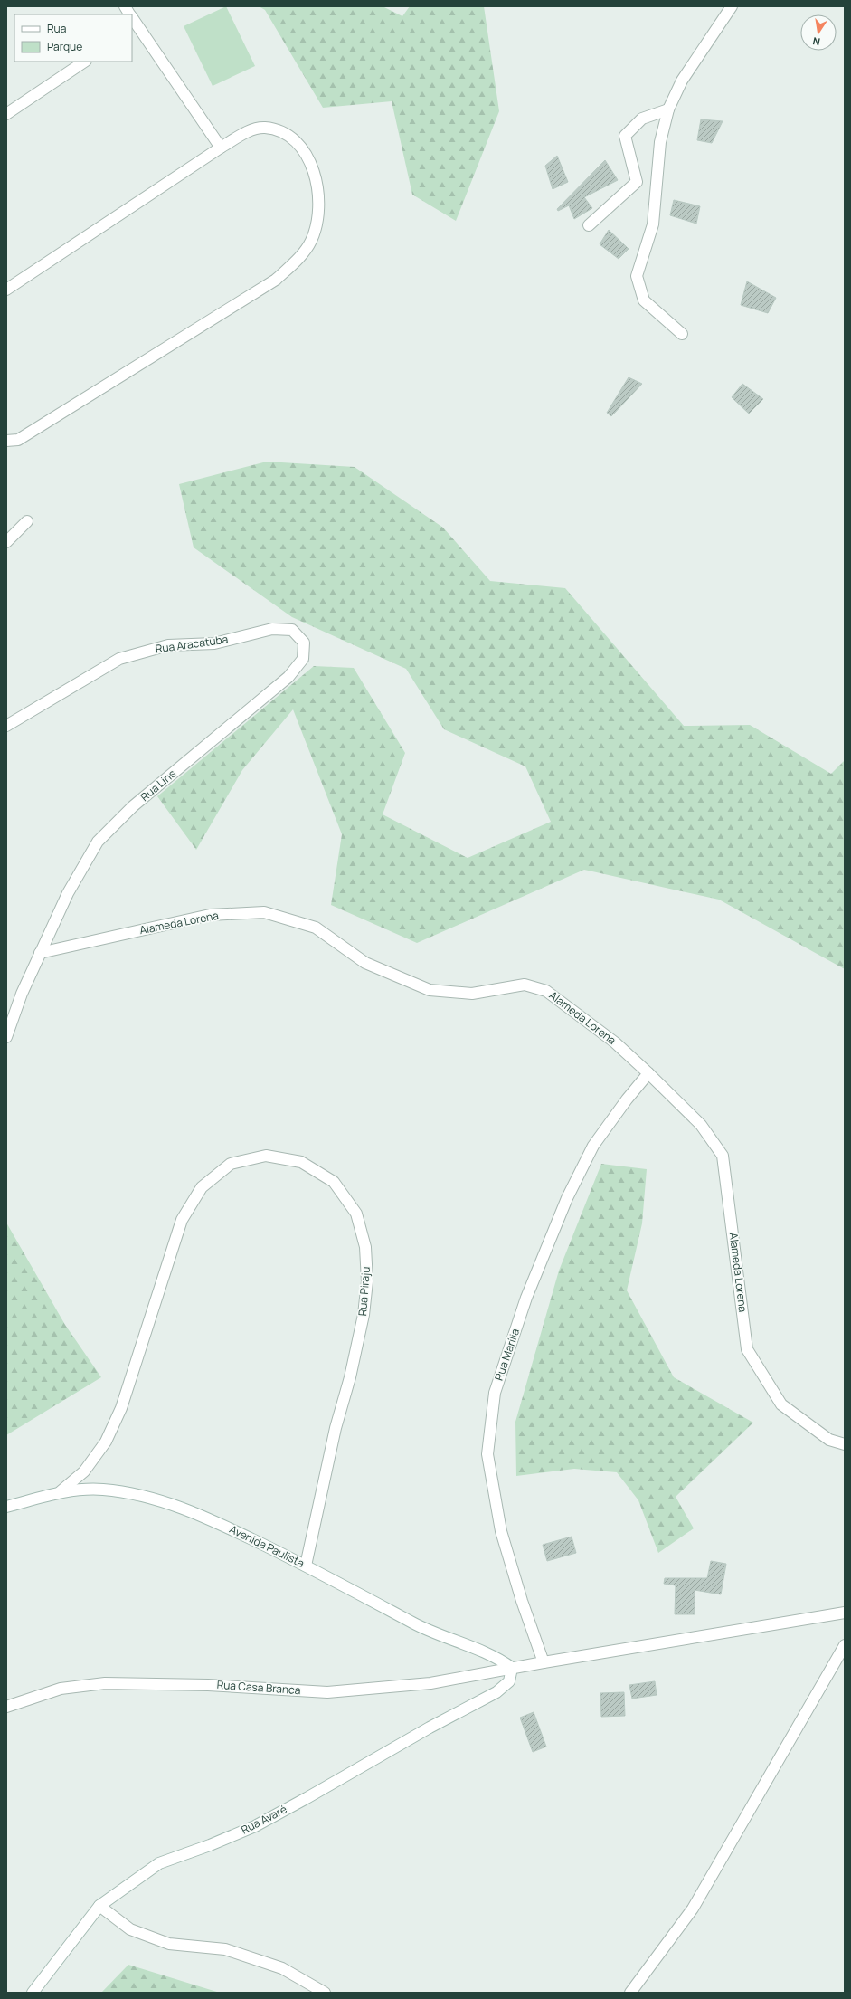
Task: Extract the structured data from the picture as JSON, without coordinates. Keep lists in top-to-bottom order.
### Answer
{
  "streets": {
    "street": [
      "Rua Aracatuba",
      "Rua Lins",
      "Alameda Lorena",
      "Rua Piraju",
      "Rua Marília",
      "Avenida Paulista",
      "Rua Casa Branca",
      "Rua Avaré"
    ]
  },
  "crossings": [
    ["Rua Aracatuba", "Rua Lins"],
    ["Rua Lins", "Alameda Lorena"],
    ["Alameda Lorena", "Rua Marília"],
    ["Rua Piraju", "Avenida Paulista"],
    ["Rua Marília", "Rua Casa Branca"],
    ["Avenida Paulista", "Rua Casa Branca"],
    ["Avenida Paulista", "Rua Avaré"],
    ["Rua Casa Branca", "Rua Avaré"]
  ],
  "legend": ["Rua", "Parque"],
  "north": "bottom"
}
